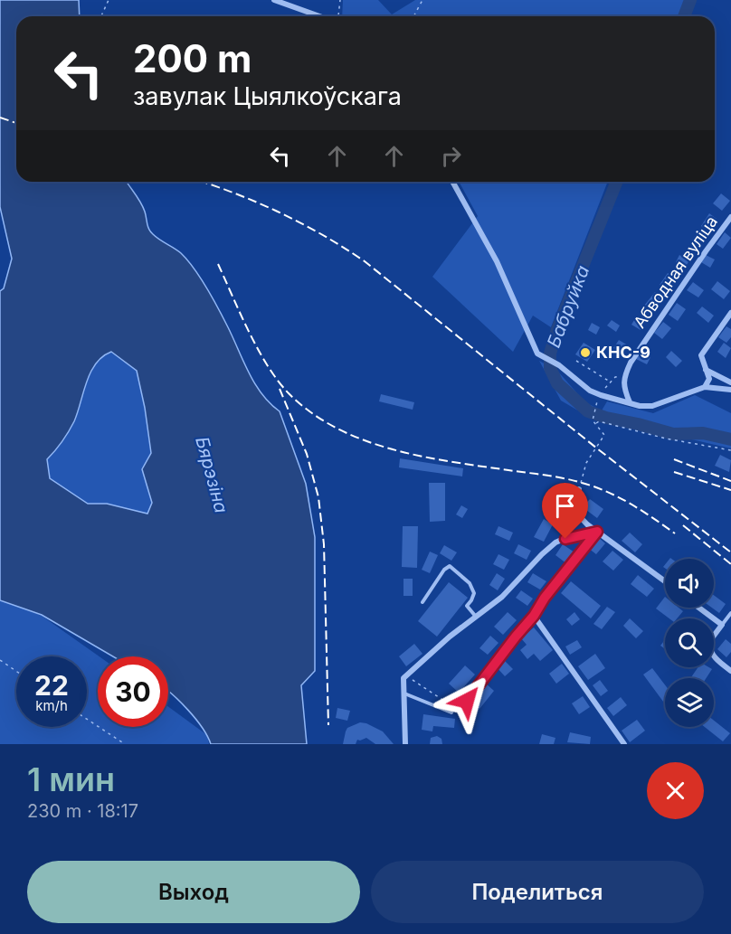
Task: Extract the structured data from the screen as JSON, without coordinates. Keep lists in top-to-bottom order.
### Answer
{
  "streets": {
    "street": ["Абводная вуліца"]
  },
  "water": ["Бабруйка", "Бярэзіна"],
  "places": ["КНС-9"],
  "page": {
    "turn": ["200 m", "завулак Цыялкоўскага"],
    "speed": "22 km/h",
    "limit": "30",
    "heading": ["1 мин", "230 m · 18:17"],
    "buttons": ["Выход", "Поделиться"]
  }
}
